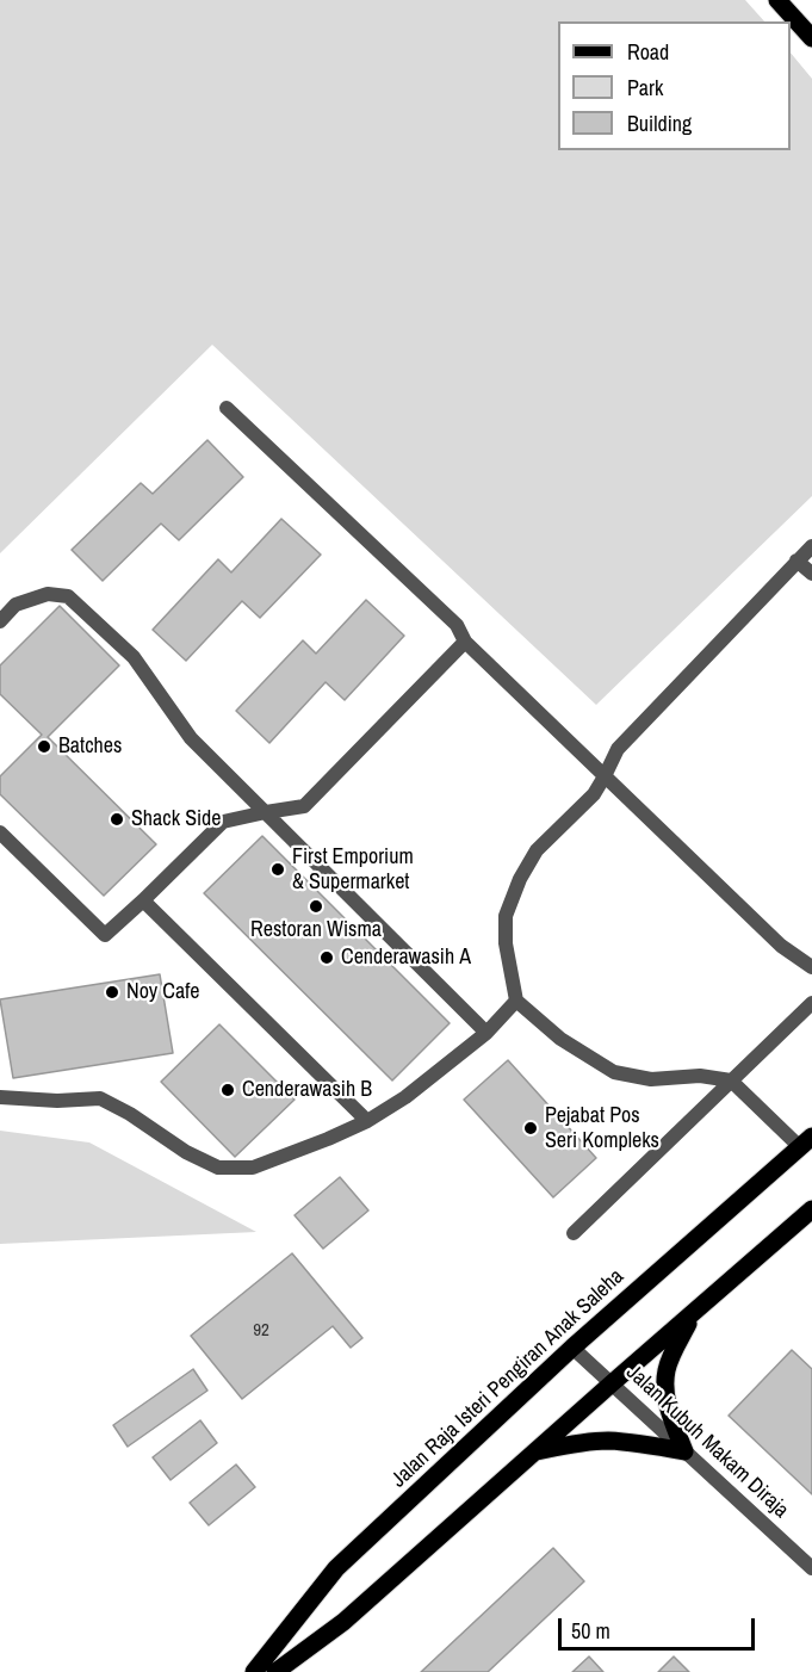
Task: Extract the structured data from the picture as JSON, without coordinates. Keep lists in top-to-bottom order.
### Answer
{
  "streets": {
    "main road": ["Jalan Raja Isteri Pengiran Anak Saleha"],
    "street": ["Jalan Kubuh Makam Diraja"]
  },
  "crossings": [
    ["Jalan Raja Isteri Pengiran Anak Saleha", "Jalan Kubuh Makam Diraja"]
  ],
  "places": [
    "Batches",
    "Shack Side",
    "First Emporium & Supermarket",
    "Restoran Wisma",
    "Cenderawasih A",
    "Noy Cafe",
    "Cenderawasih B",
    "Pejabat Pos Seri Kompleks"
  ],
  "house_numbers": ["92"],
  "legend": ["Road", "Park", "Building"],
  "scale_bar": "50 m"
}
